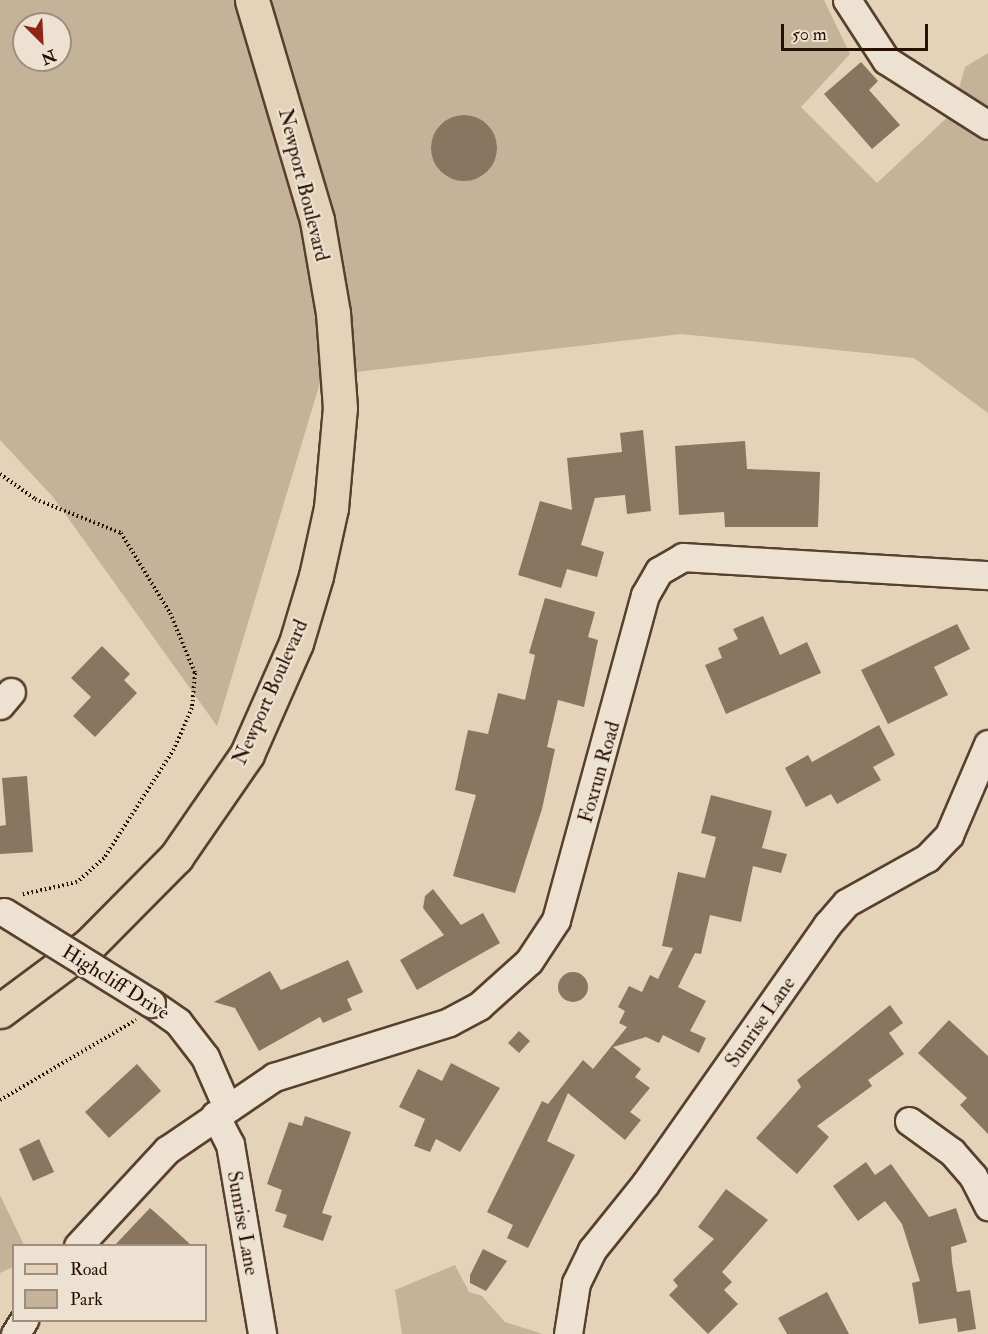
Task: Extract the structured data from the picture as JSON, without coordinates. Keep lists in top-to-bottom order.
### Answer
{
  "streets": {
    "main road": ["Newport Boulevard"],
    "street": ["Foxrun Road", "Highcliff Drive", "Sunrise Lane"]
  },
  "crossings": [
    ["Foxrun Road", "Highcliff Drive"],
    ["Foxrun Road", "Sunrise Lane"],
    ["Highcliff Drive", "Sunrise Lane"]
  ],
  "legend": ["Road", "Park"],
  "scale_bar": "50 m",
  "north": "bottom right"
}
